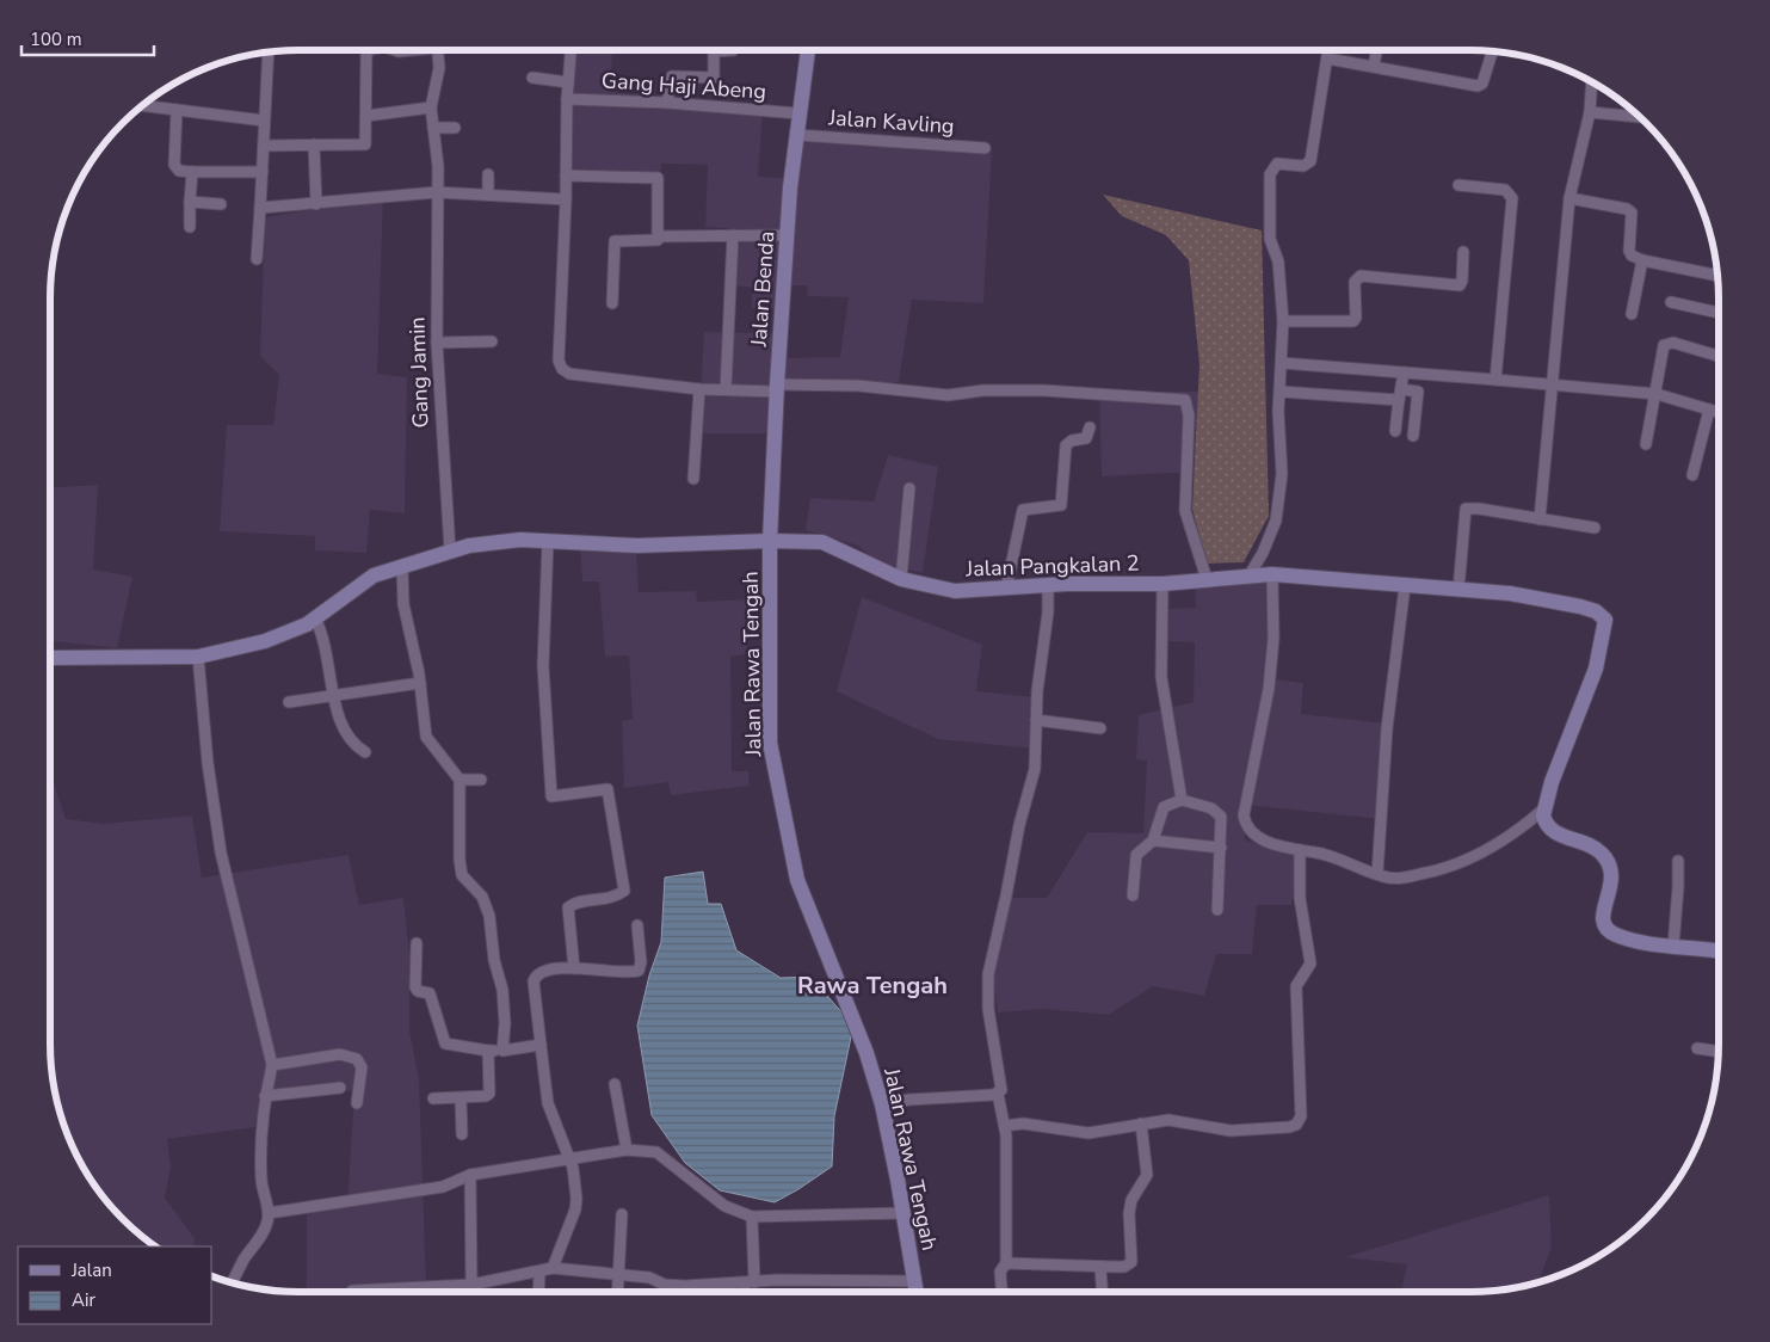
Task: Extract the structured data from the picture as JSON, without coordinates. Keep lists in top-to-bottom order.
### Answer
{
  "streets": {
    "street": [
      "Gang Haji Abeng",
      "Jalan Kavling",
      "Jalan Benda",
      "Gang Jamin",
      "Jalan Pangkalan 2",
      "Jalan Rawa Tengah"
    ]
  },
  "crossings": [
    ["Gang Haji Abeng", "Jalan Benda"],
    ["Jalan Kavling", "Jalan Benda"],
    ["Jalan Benda", "Jalan Pangkalan 2"],
    ["Jalan Benda", "Jalan Rawa Tengah"],
    ["Gang Jamin", "Jalan Pangkalan 2"],
    ["Jalan Pangkalan 2", "Jalan Rawa Tengah"]
  ],
  "districts": ["Rawa Tengah"],
  "legend": ["Jalan", "Air"],
  "scale_bar": "100 m"
}
